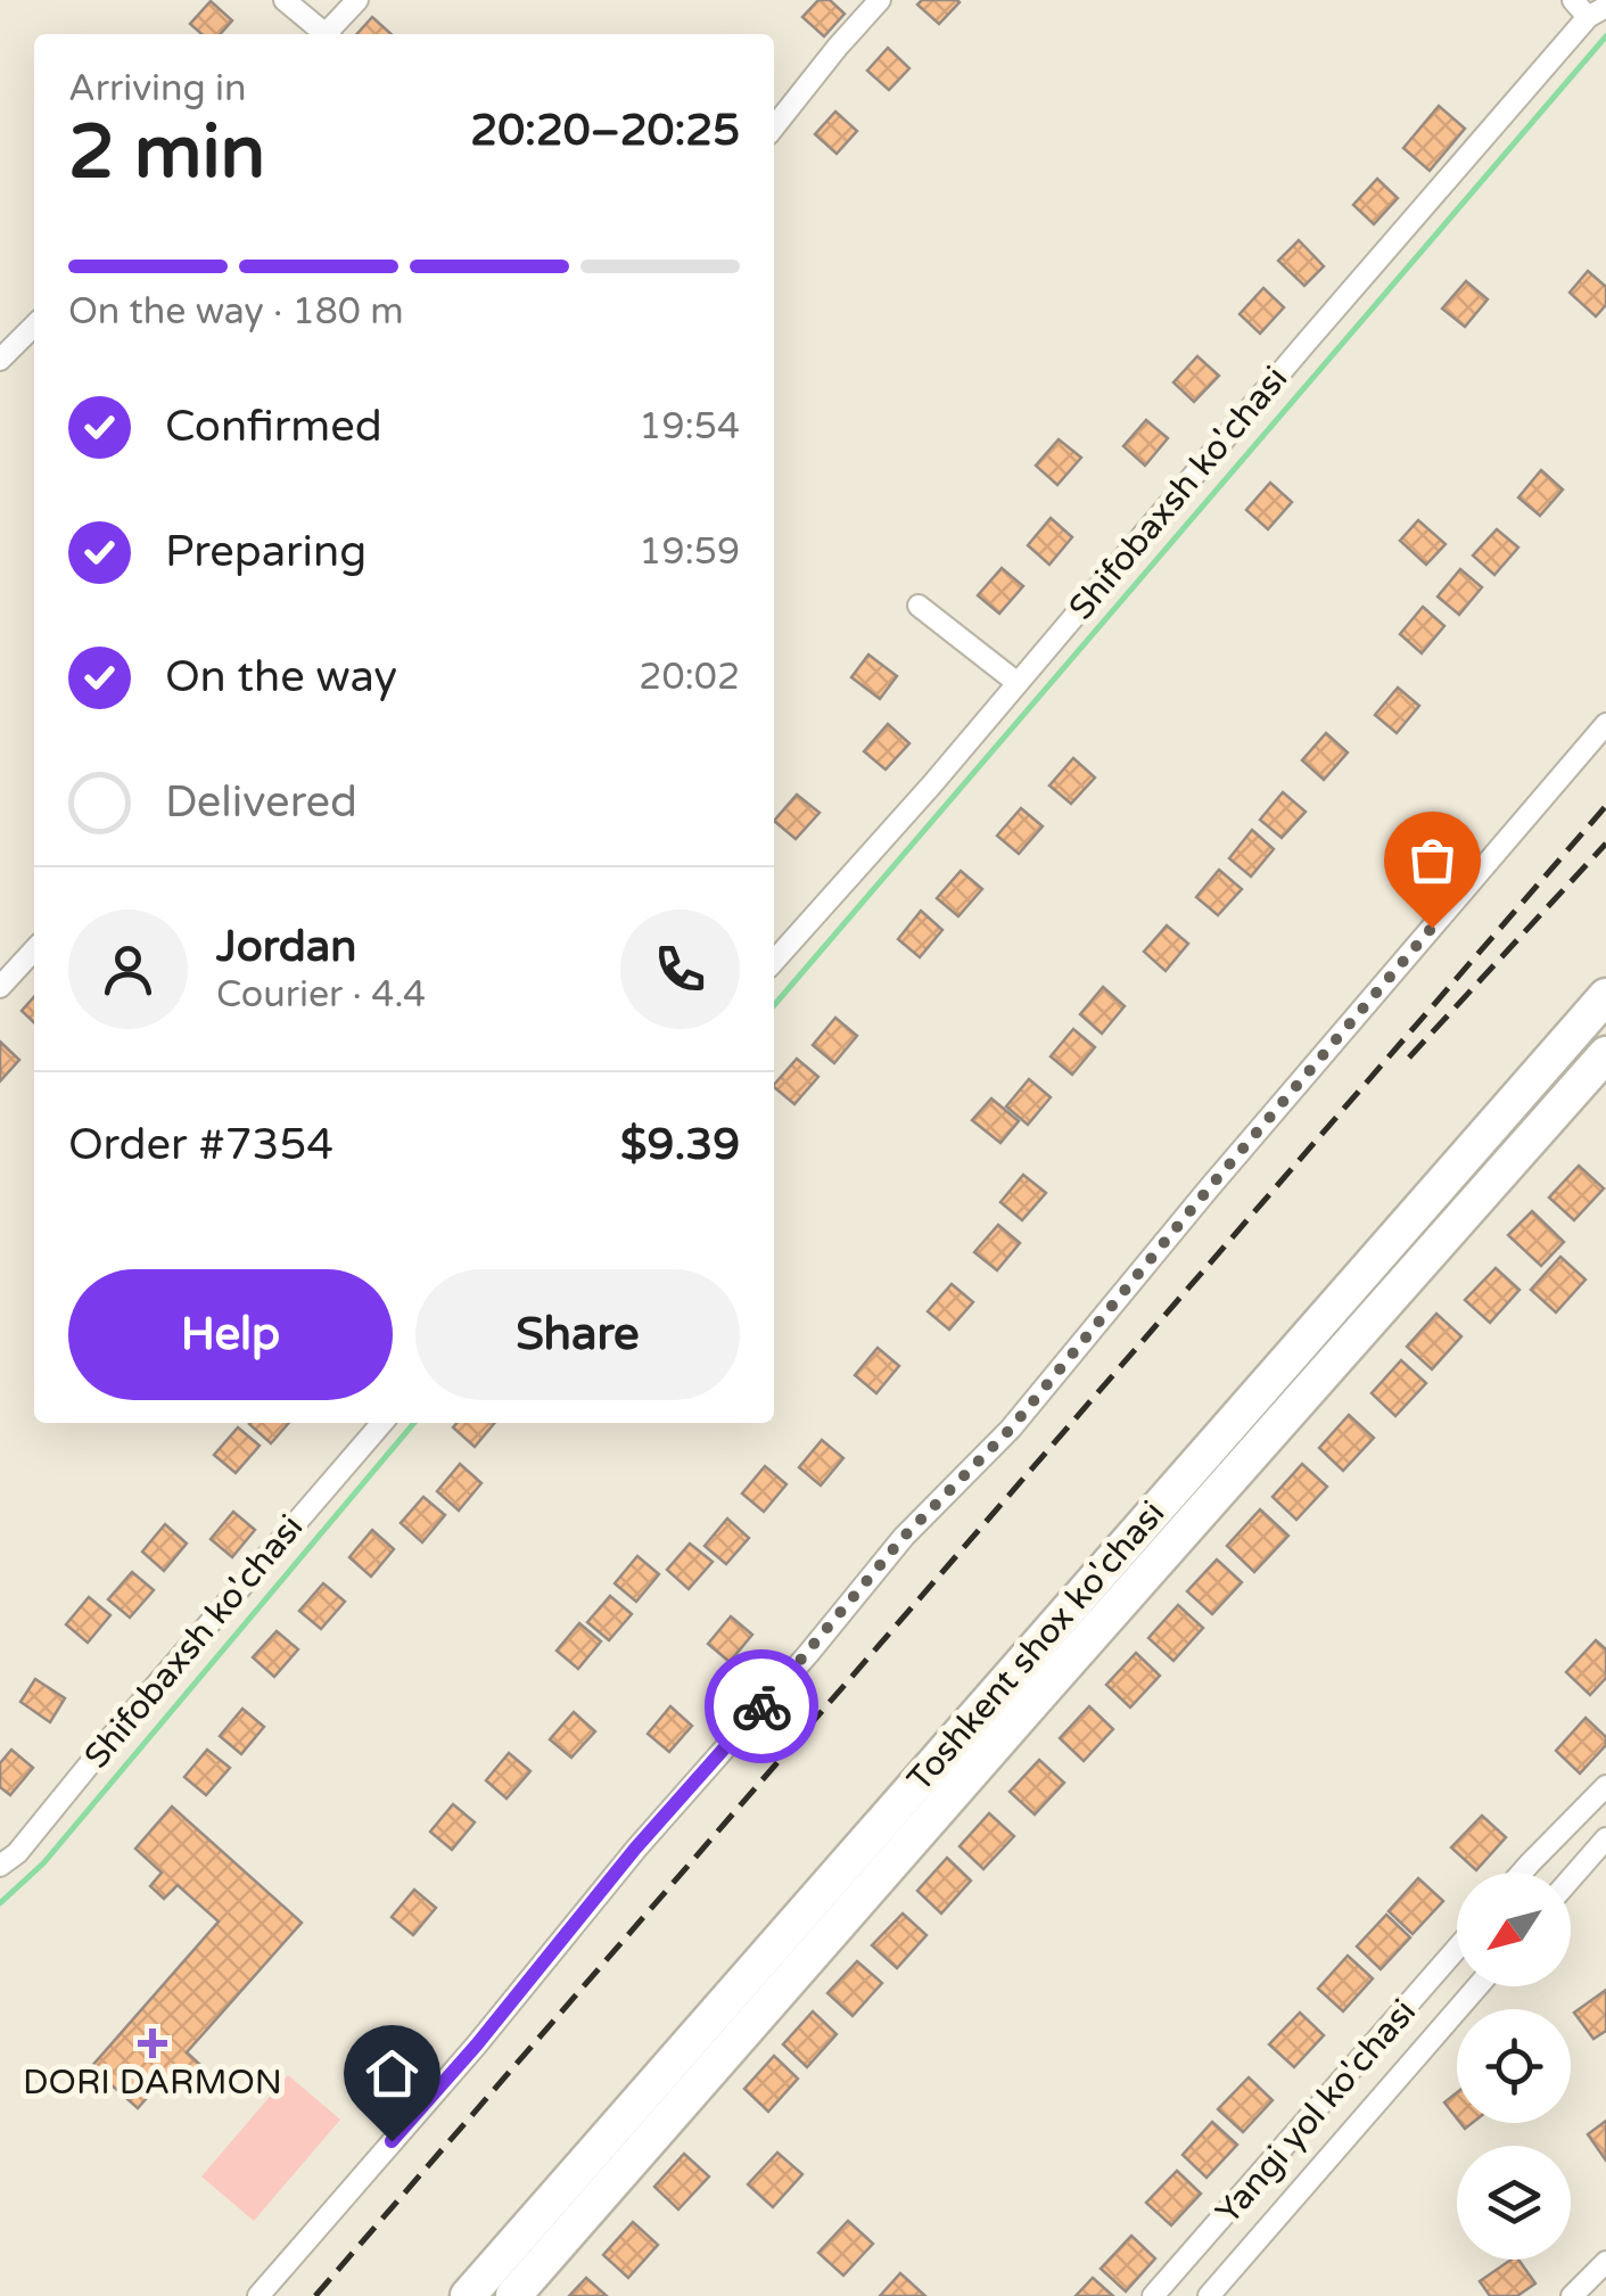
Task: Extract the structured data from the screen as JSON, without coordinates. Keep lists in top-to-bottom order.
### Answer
{
  "streets": {
    "highway": ["Toshkent shox ko'chasi"],
    "street": ["Shifobaxsh ko'chasi", "Yangi yol ko'chasi"]
  },
  "places": {
    "health": ["DORI DARMON"]
  },
  "north": "bottom left",
  "page": {
    "heading": ["2 min", "Arriving in", "20:20–20:25"],
    "panel": [
      "Jordan",
      "Courier · 4.4",
      "Order #7354",
      "$9.39"
    ],
    "bar": "On the way · 180 m",
    "list": [
      ["Confirmed", "19:54"],
      ["Preparing", "19:59"],
      ["On the way", "20:02"],
      "Delivered"
    ],
    "buttons": ["Help", "Share"]
  }
}
